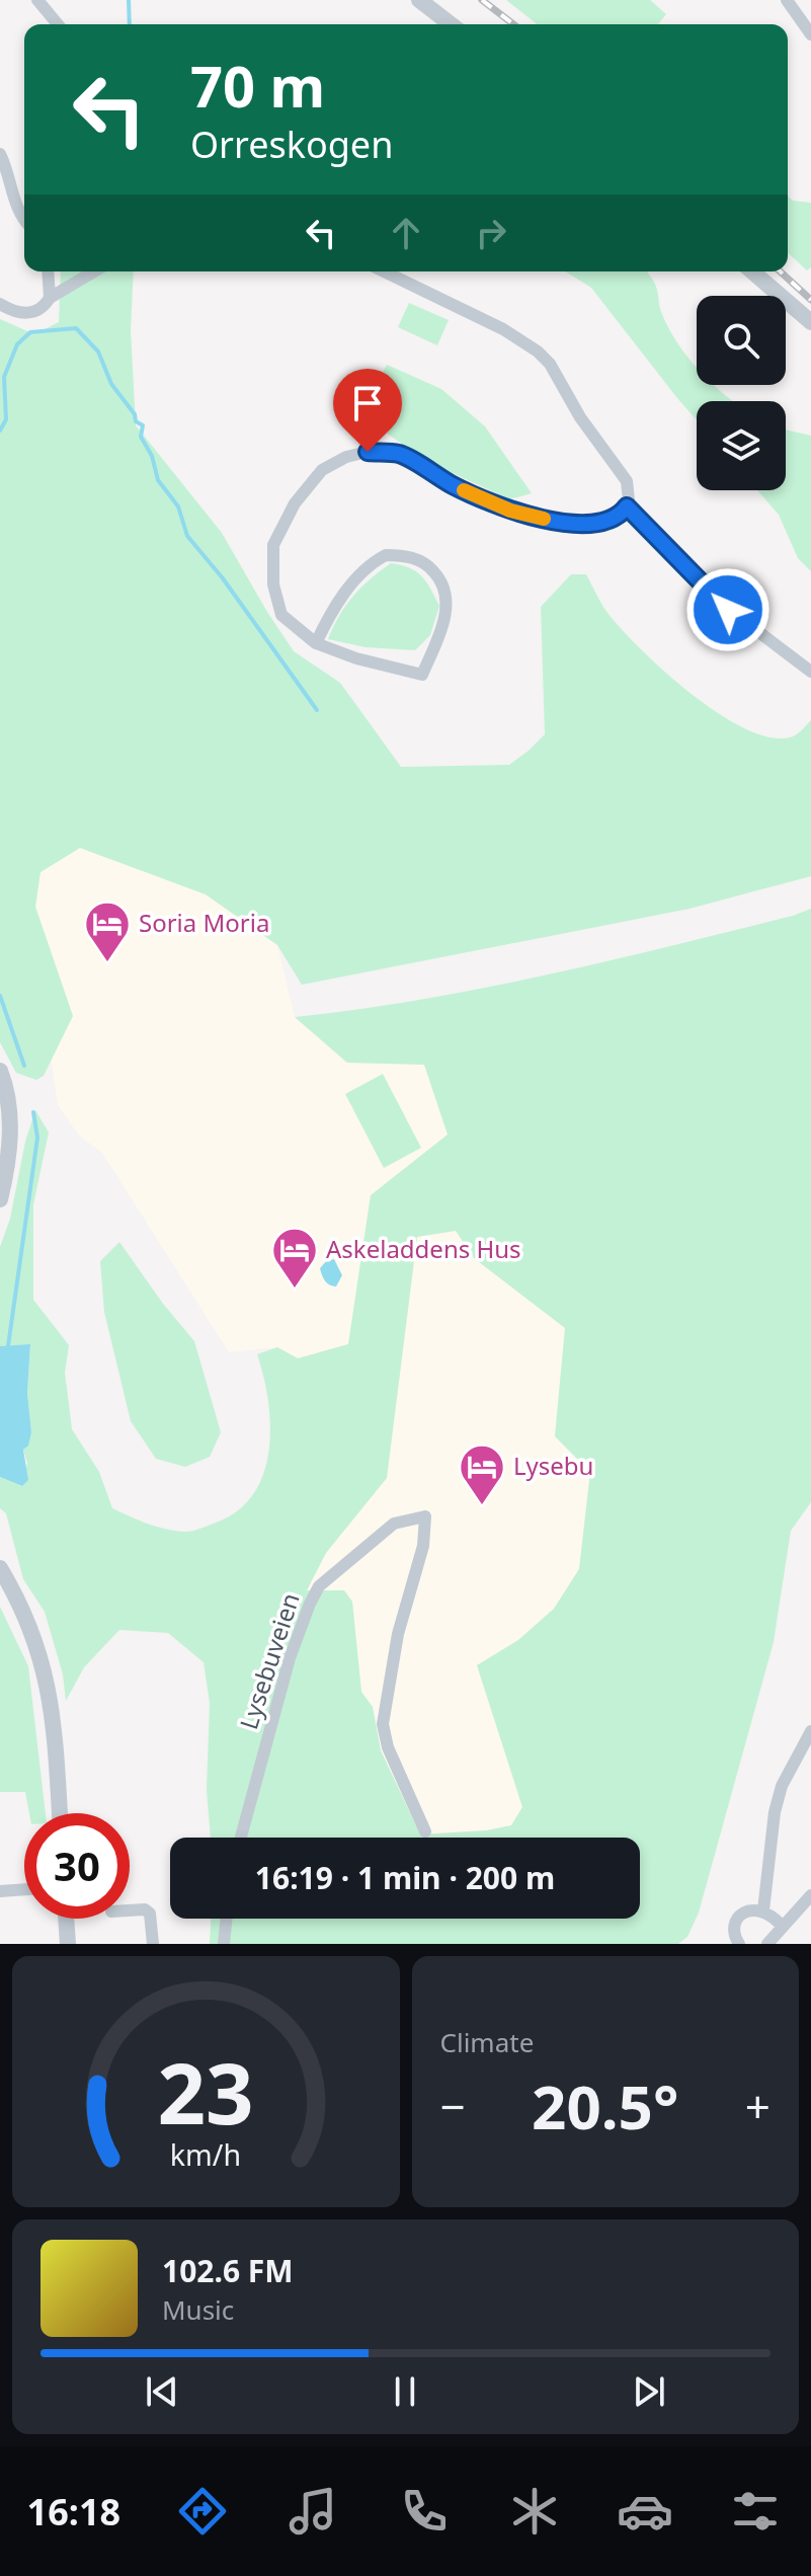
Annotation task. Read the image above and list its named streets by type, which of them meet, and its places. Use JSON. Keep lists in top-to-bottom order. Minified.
{"streets":{"street":["Lysebuveien"]},"places":{"hotel":["Soria Moria","Askeladdens Hus","Lysebu"]},"page":{"turn":["70 m","Orreskogen"],"limit":"30","trip":"16:19 · 1 min · 200 m","tile":"Climate","heat":["−","20.5°","+"],"song":["102.6 FM","Music"],"tabs":"16:18","gauge":["23","km/h"]}}
